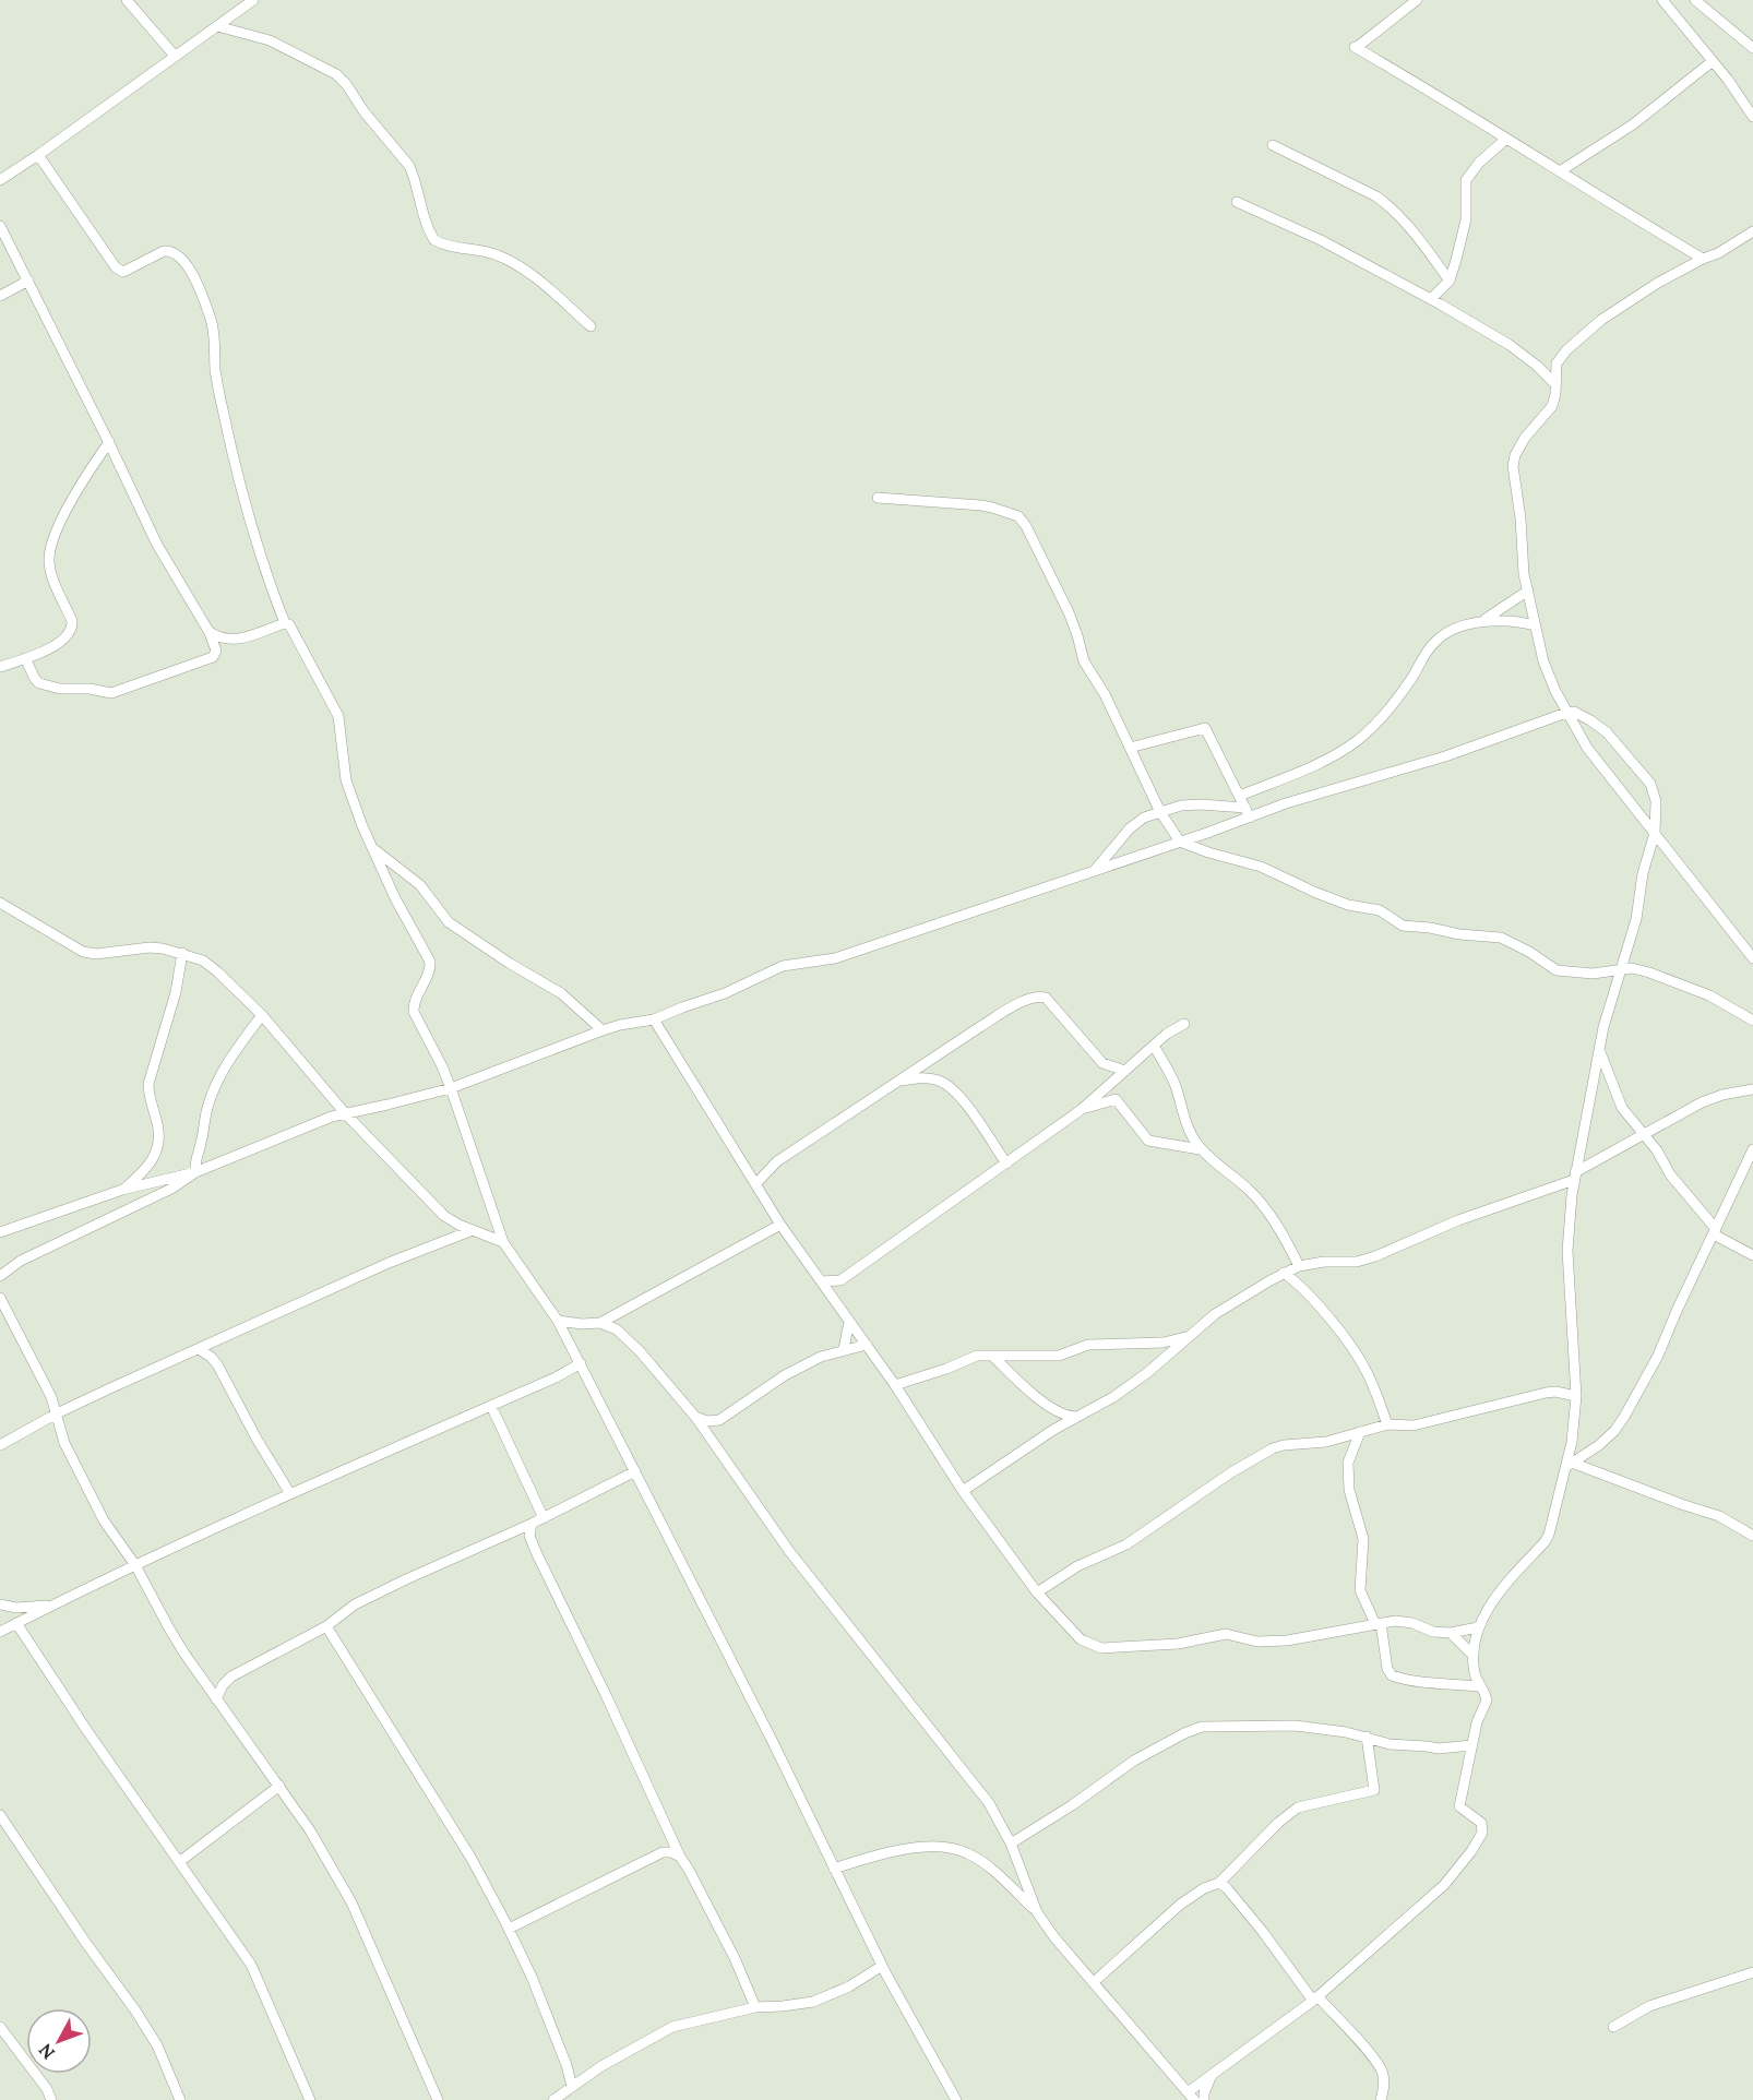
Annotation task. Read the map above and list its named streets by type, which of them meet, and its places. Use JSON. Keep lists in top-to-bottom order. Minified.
{"north":"bottom left"}
